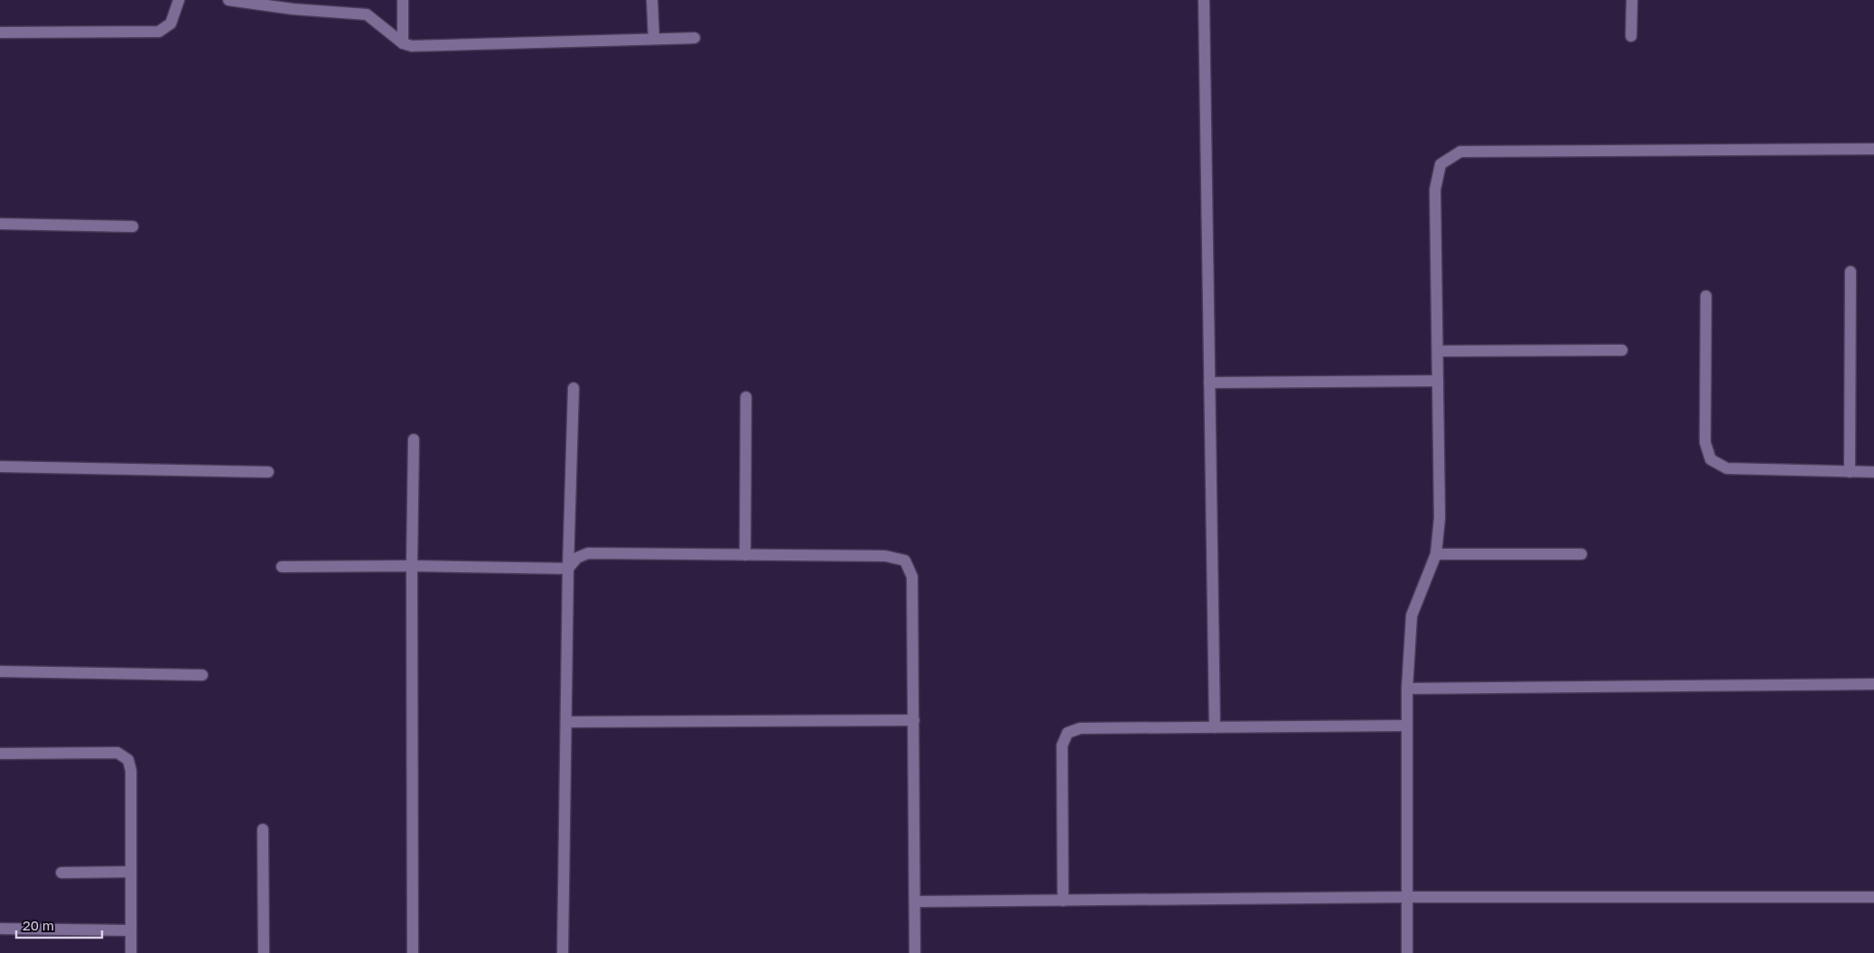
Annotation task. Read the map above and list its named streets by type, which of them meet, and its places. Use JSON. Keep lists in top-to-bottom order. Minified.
{"scale_bar":"20 m"}
